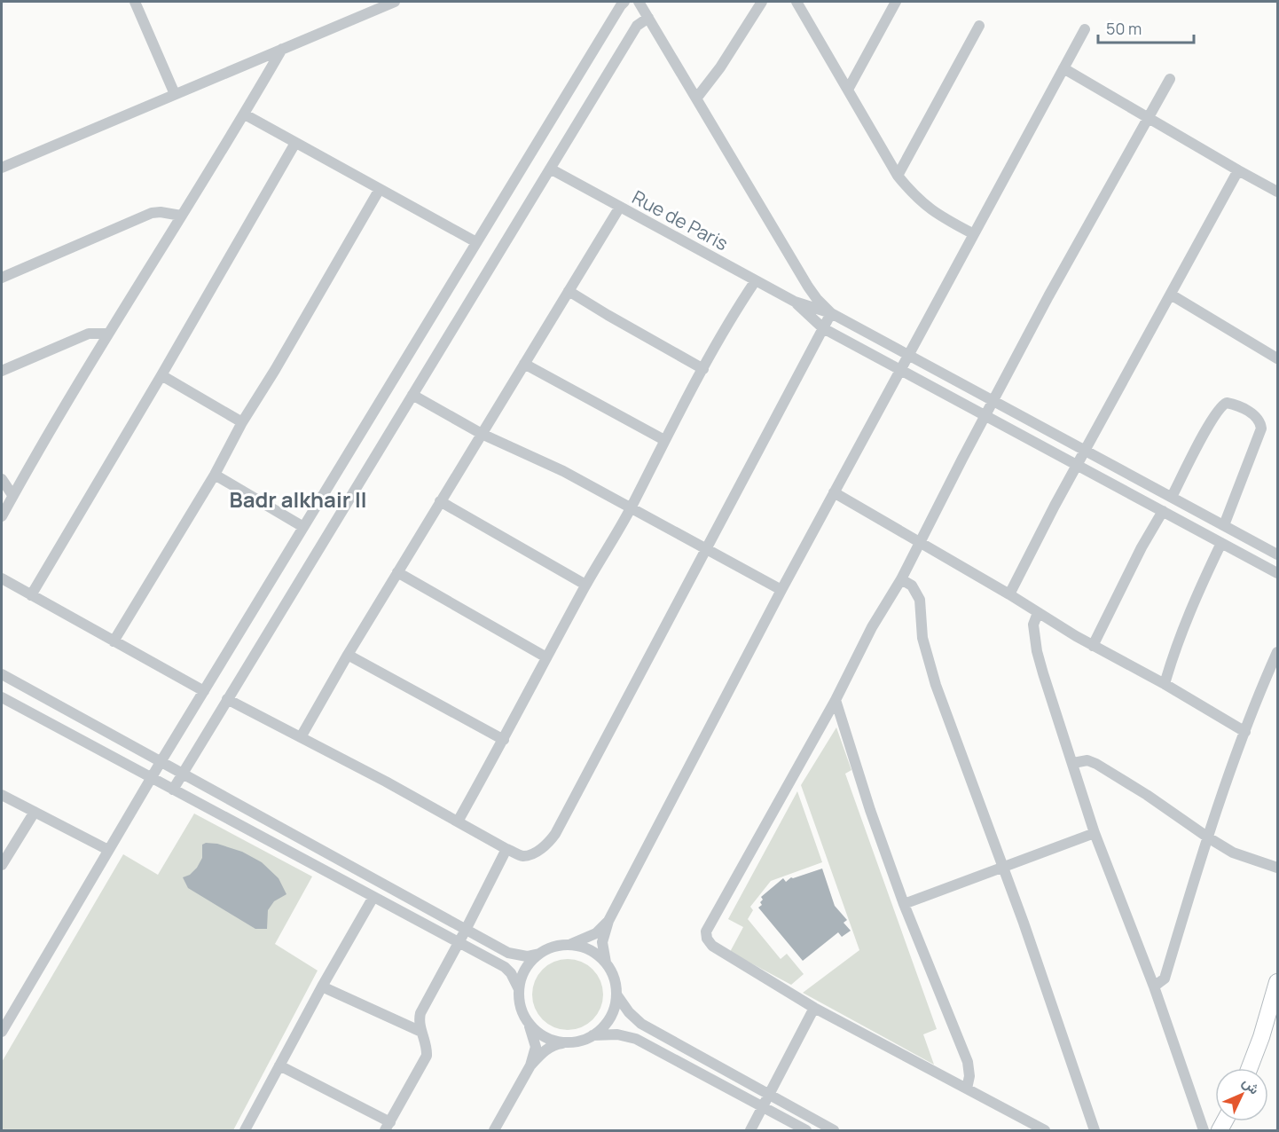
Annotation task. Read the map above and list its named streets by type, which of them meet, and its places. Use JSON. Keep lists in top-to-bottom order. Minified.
{"streets":{"street":["Rue de Paris"]},"districts":["Badr alkhair II"],"scale_bar":"50 m","north":"top right"}
